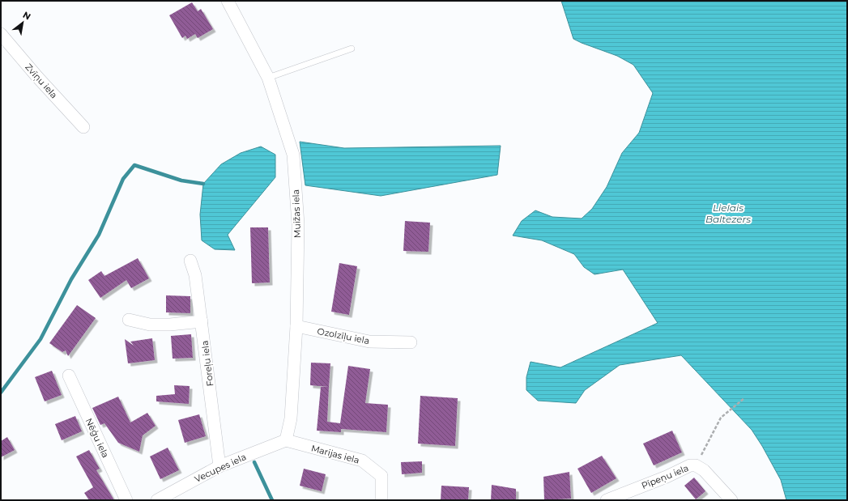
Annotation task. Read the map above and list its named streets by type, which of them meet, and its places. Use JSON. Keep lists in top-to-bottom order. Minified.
{"streets":{"street":["Zvīņu iela","Muižas iela","Ozolzīļu iela","Foreļu iela","Nēģu iela","Marijas iela","Vecupes iela","Pīpeņu iela"]},"crossings":[["Muižas iela","Ozolzīļu iela"],["Muižas iela","Marijas iela"],["Muižas iela","Vecupes iela"],["Foreļu iela","Vecupes iela"],["Marijas iela","Vecupes iela"]],"water":["Lielais Baltezers"],"north":"top right"}
